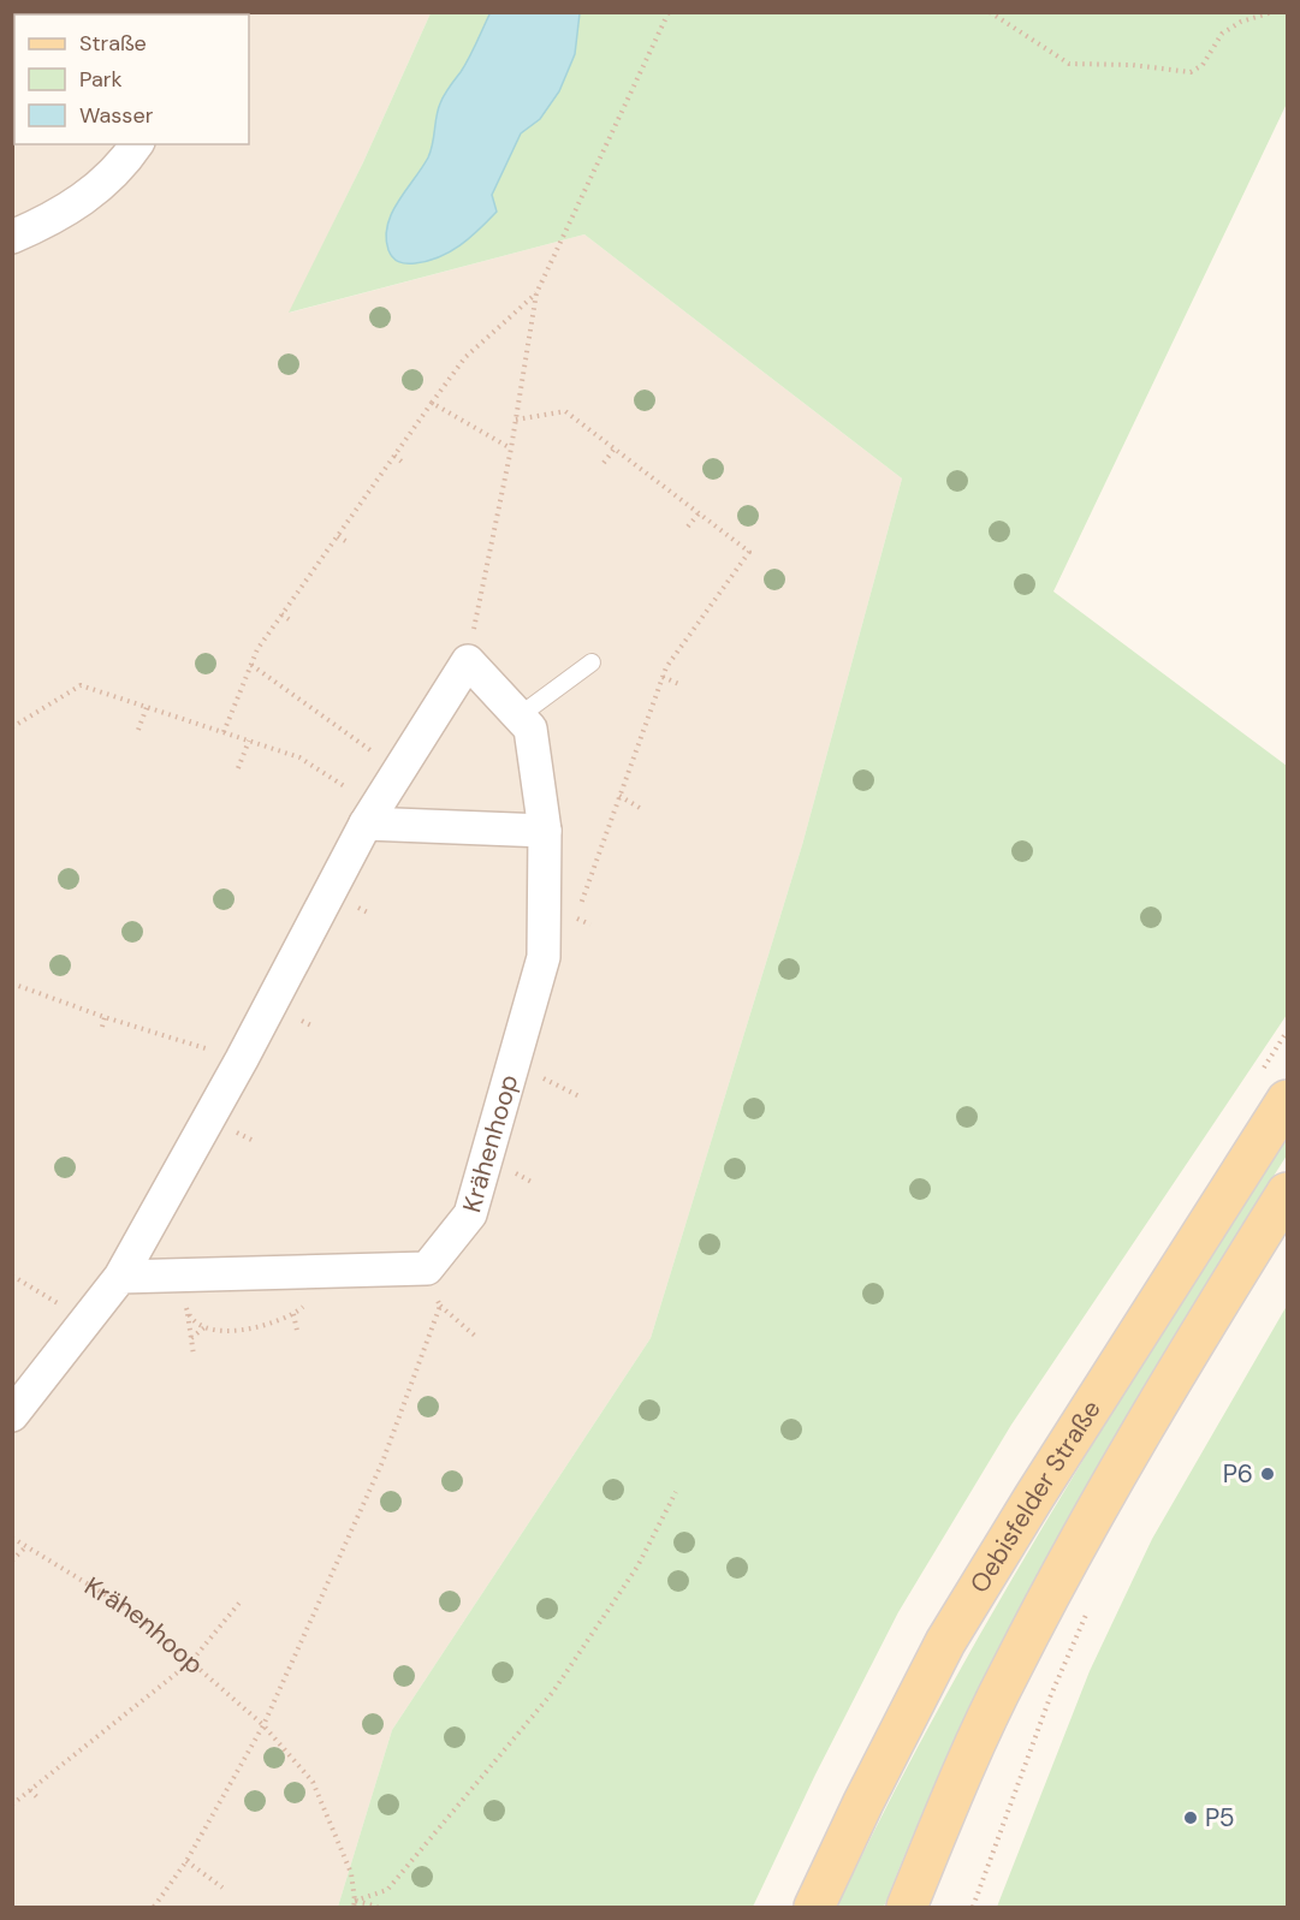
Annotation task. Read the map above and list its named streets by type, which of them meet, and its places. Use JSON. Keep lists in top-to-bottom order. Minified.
{"streets":{"main road":["Oebisfelder Straße"],"street":["Krähenhoop"]},"places":["P6","P5"],"legend":["Straße","Park","Wasser"]}
